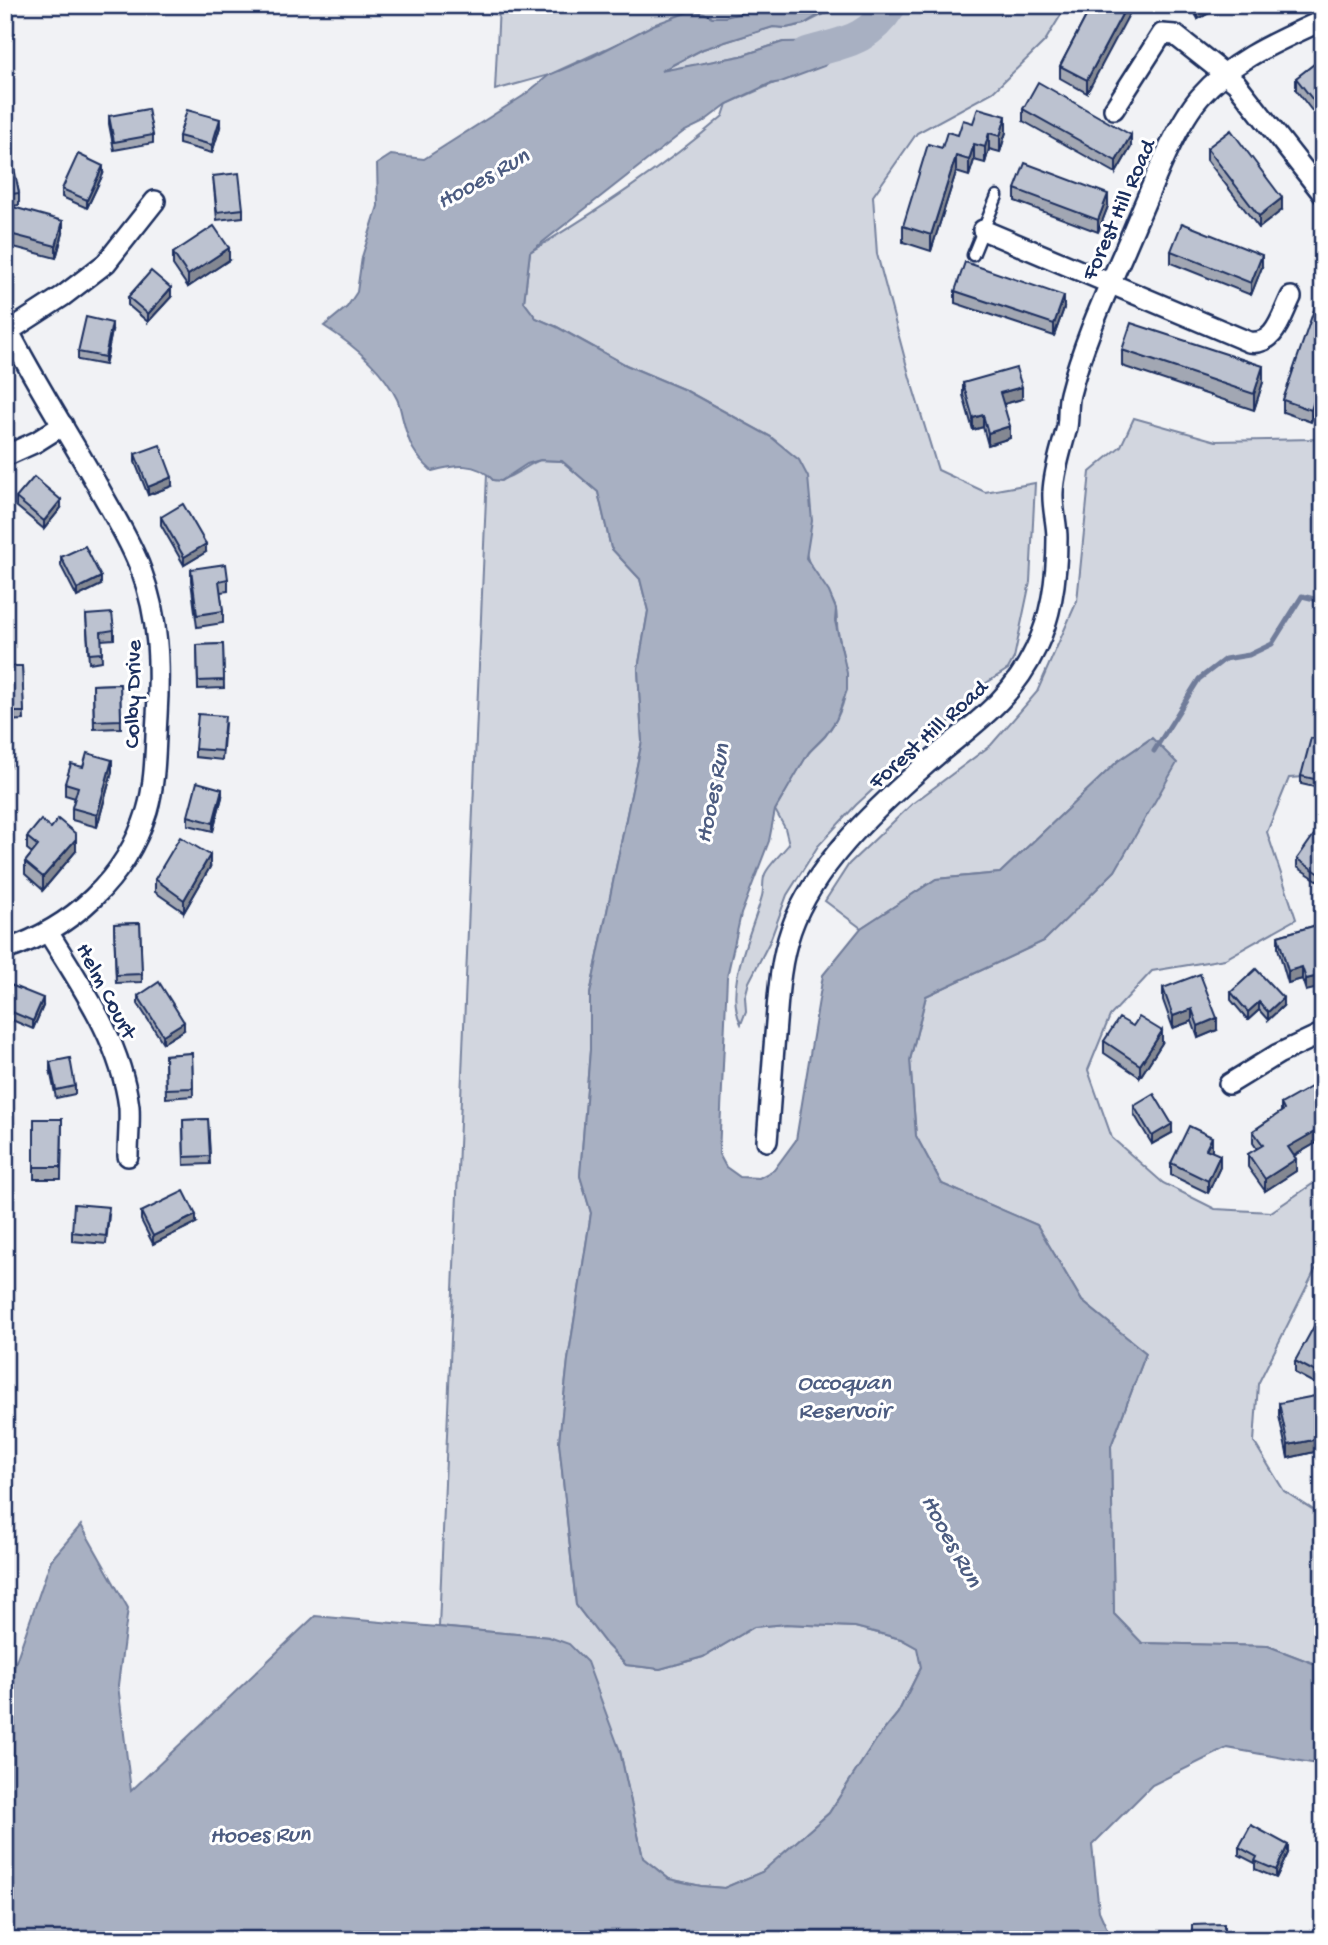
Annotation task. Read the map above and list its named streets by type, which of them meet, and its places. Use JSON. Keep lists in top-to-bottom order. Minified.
{"streets":{"street":["Forest Hill Road","Colby Drive","Helm Court"]},"crossings":[["Colby Drive","Helm Court"]],"water":["Hooes Run","Occoquan Reservoir"]}
